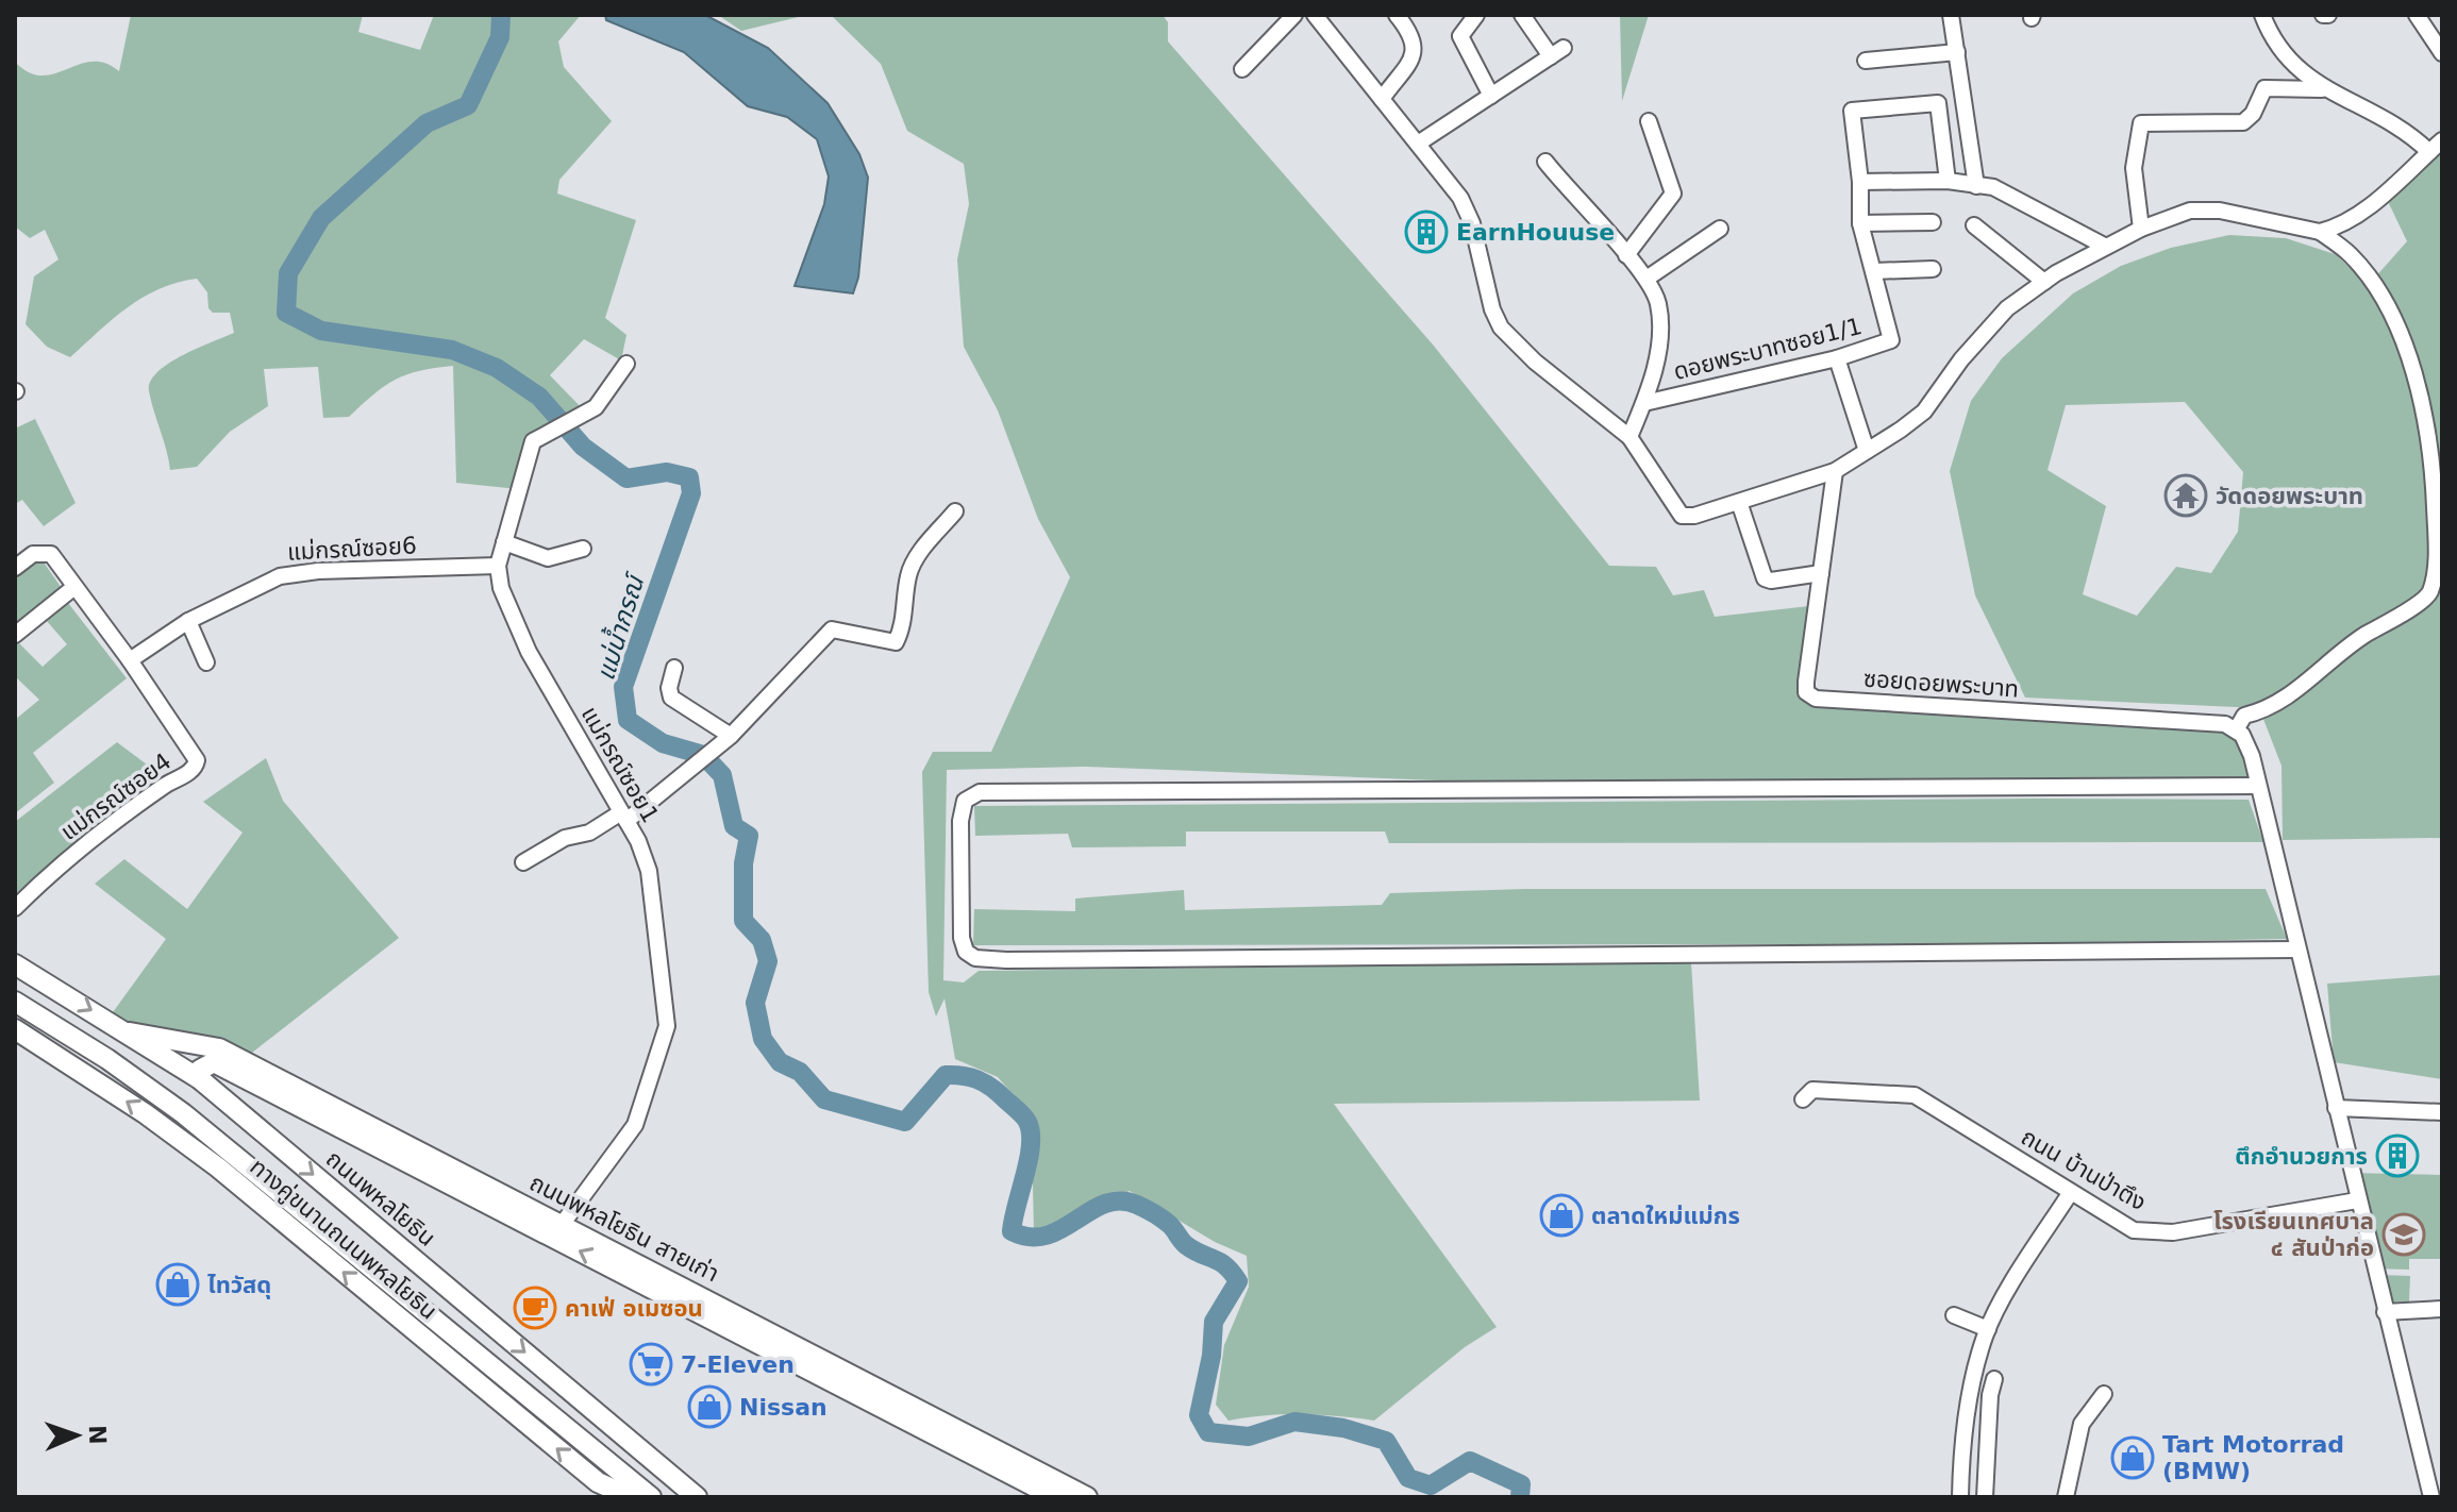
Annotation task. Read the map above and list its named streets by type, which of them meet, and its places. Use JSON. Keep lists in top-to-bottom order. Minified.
{"streets":{"main road":["ถนนพหลโยธิน","ถนนพหลโยธิน สายเก่า","ทางคู่ขนานถนนพหลโยธิน"],"street":["ดอยพระบาทซอย1/1","แม่กรณ์ซอย6","ซอยดอยพระบาท","แม่กรณ์ซอย1","แม่กรณ์ซอย4","ถนน บ้านป่าตึง"]},"crossings":[["แม่กรณ์ซอย6","แม่กรณ์ซอย1"],["แม่กรณ์ซอย6","แม่กรณ์ซอย4"],["แม่กรณ์ซอย1","ถนนพหลโยธิน สายเก่า"],["ถนนพหลโยธิน","ถนนพหลโยธิน สายเก่า"]],"water":["แม่น้ำกรณ์"],"places":{"building":["EarnHouuse","ตึกอำนวยการ"],"temple":["วัดดอยพระบาท"],"shop":["ตลาดใหม่แม่กร","ไทวัสดุ","Nissan","Tart Motorrad (BMW)"],"school or university":["โรงเรียนเทศบาล ๔ สันป่าก่อ"],"cafe":["คาเฟ่ อเมซอน"],"supermarket":["7-Eleven"]},"north":"right"}
